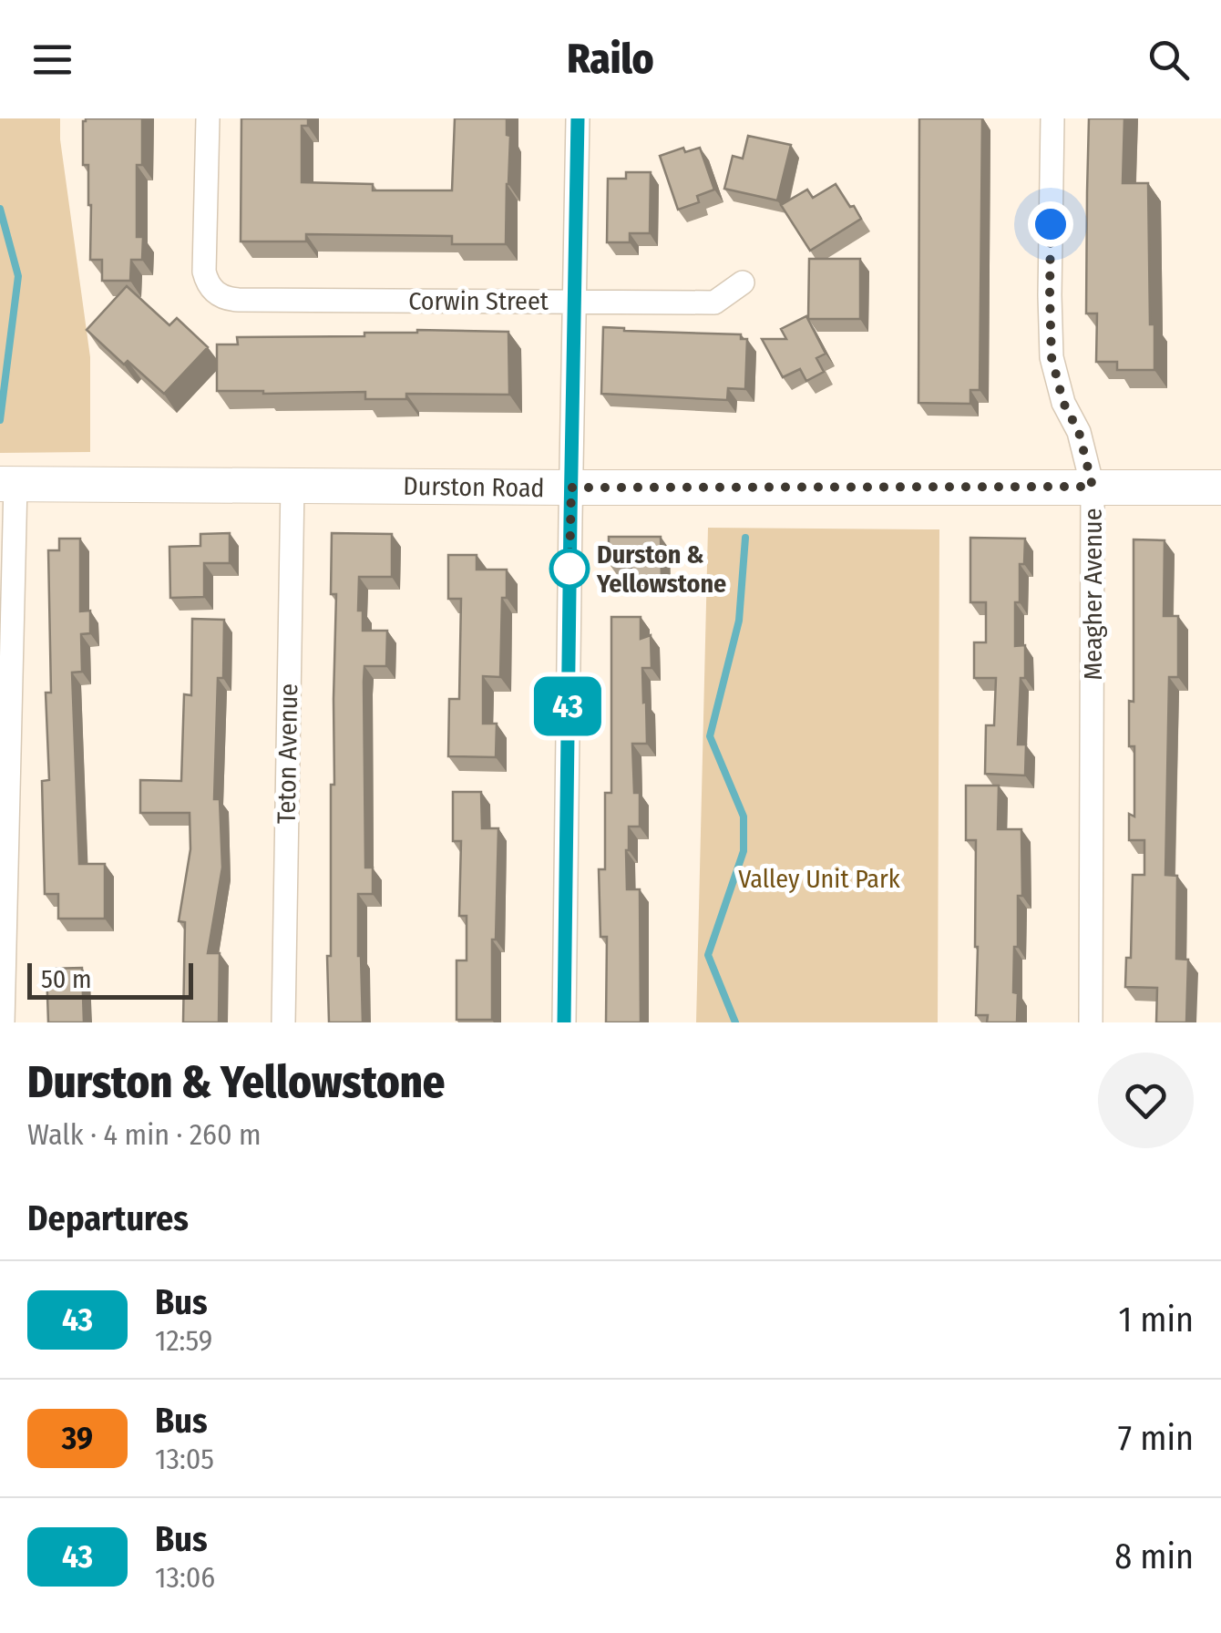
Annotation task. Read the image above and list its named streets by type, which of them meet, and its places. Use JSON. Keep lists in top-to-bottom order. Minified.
{"streets":{"main road":["Durston Road"],"street":["Corwin Street","Meagher Avenue","Teton Avenue"]},"crossings":[["Durston Road","Meagher Avenue"],["Durston Road","Teton Avenue"]],"parks":["Valley Unit Park"],"places":["Durston & Yellowstone"],"lines":["bus line 43"],"scale_bar":"50 m","page":{"header":"Railo","on_map":"43","scale":"50 m","heading":[["Durston & Yellowstone","Walk · 4 min · 260 m"],"Departures"],"list":[{"mark":"43","name":"Bus","note":"12:59","value":"1 min"},{"mark":"39","name":"Bus","note":"13:05","value":"7 min"},{"mark":"43","name":"Bus","note":"13:06","value":"8 min"}]}}
